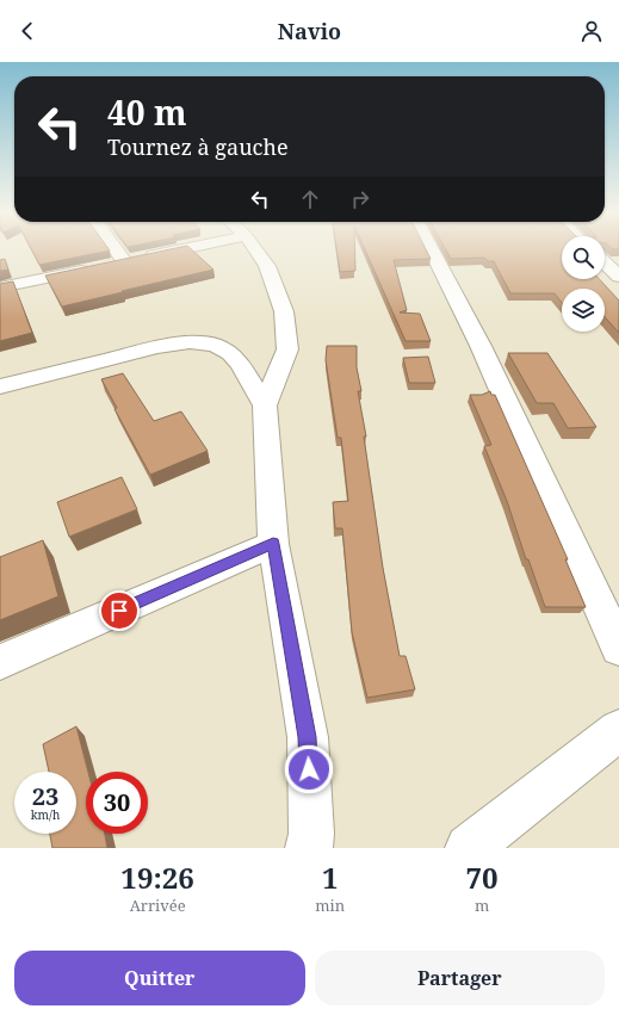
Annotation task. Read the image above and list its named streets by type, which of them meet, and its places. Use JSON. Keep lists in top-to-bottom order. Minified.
{"page":{"header":"Navio","turn":["40 m","Tournez à gauche"],"speed":"23 km/h","limit":"30","eta":["19:26","Arrivée","1","min","70","m"],"buttons":["Quitter","Partager"]}}
